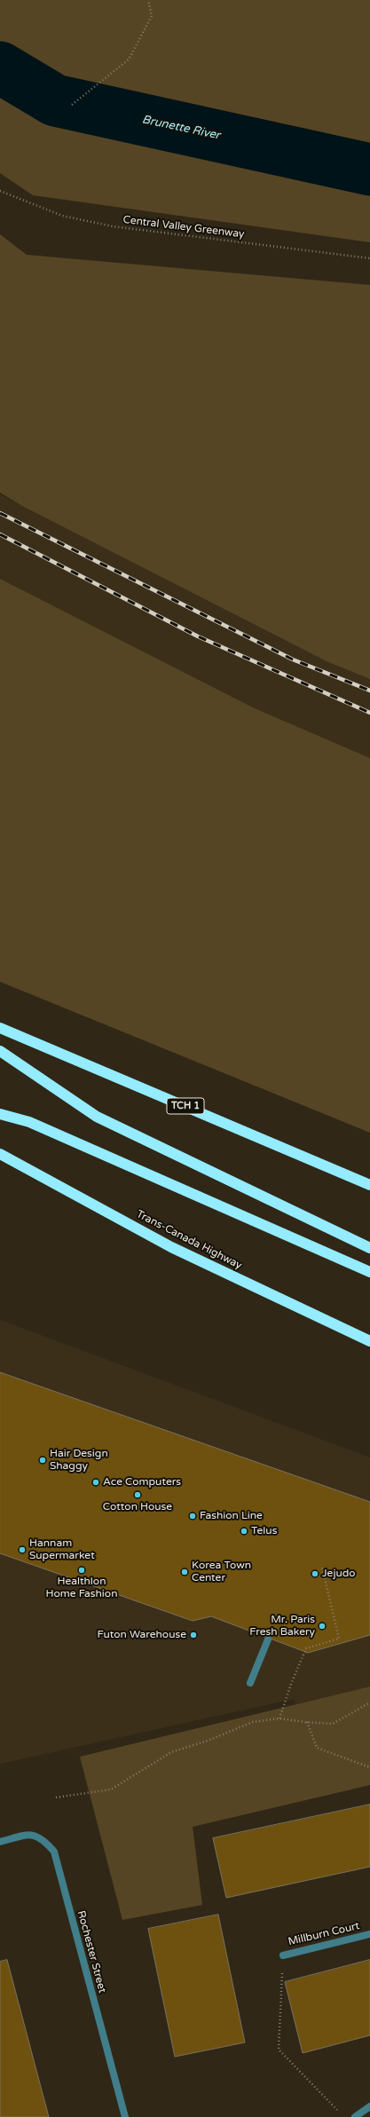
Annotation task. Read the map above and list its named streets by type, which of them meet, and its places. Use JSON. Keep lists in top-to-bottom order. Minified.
{"streets":{"highway":["TCH 1","Trans-Canada Highway"],"street":["Millburn Court","Rochester Street"],"path":["Central Valley Greenway"]},"water":["Brunette River"],"places":["Hair Design Shaggy","Ace Computers","Cotton House","Fashion Line","Telus","Hannam Supermarket","Healthlon Home Fashion","Korea Town Center","Jejudo","Mr. Paris Fresh Bakery","Futon Warehouse"]}
